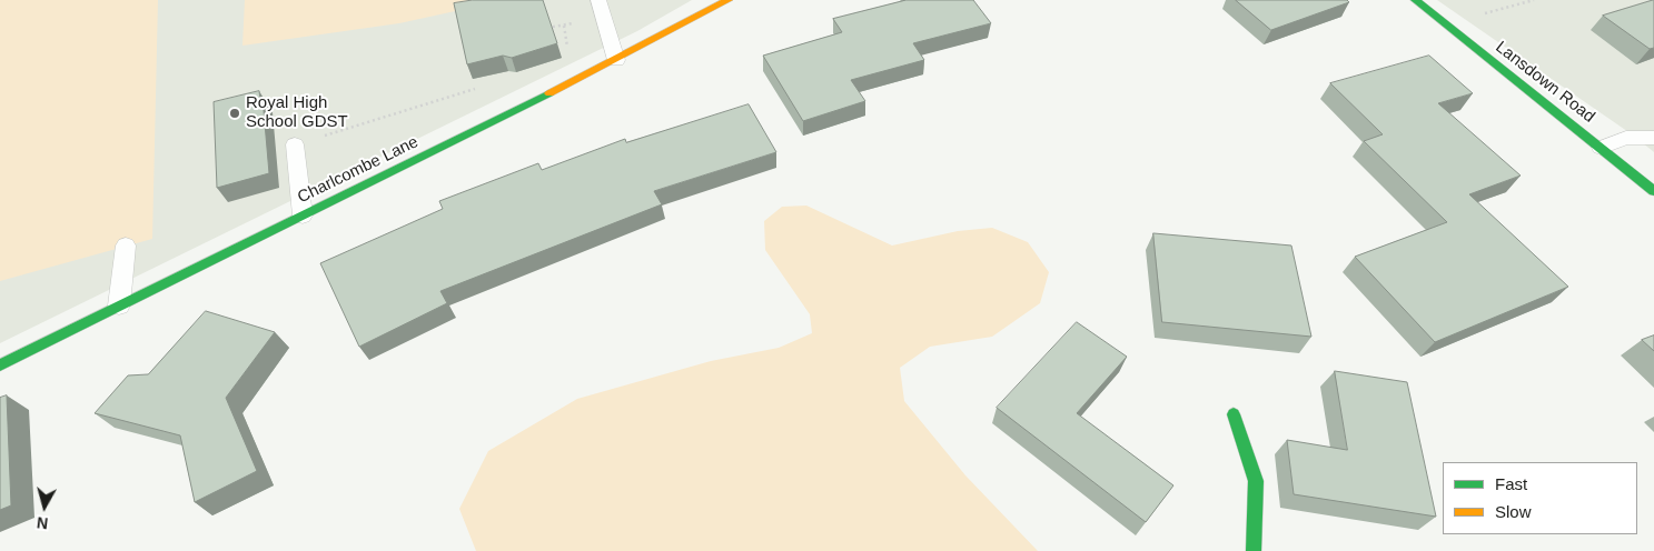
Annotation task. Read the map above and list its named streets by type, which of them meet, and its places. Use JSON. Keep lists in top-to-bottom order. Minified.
{"streets":{"street":["Lansdown Road","Charlcombe Lane"]},"places":["Royal High School GDST"],"legend":["Fast","Slow"],"north":"bottom"}
